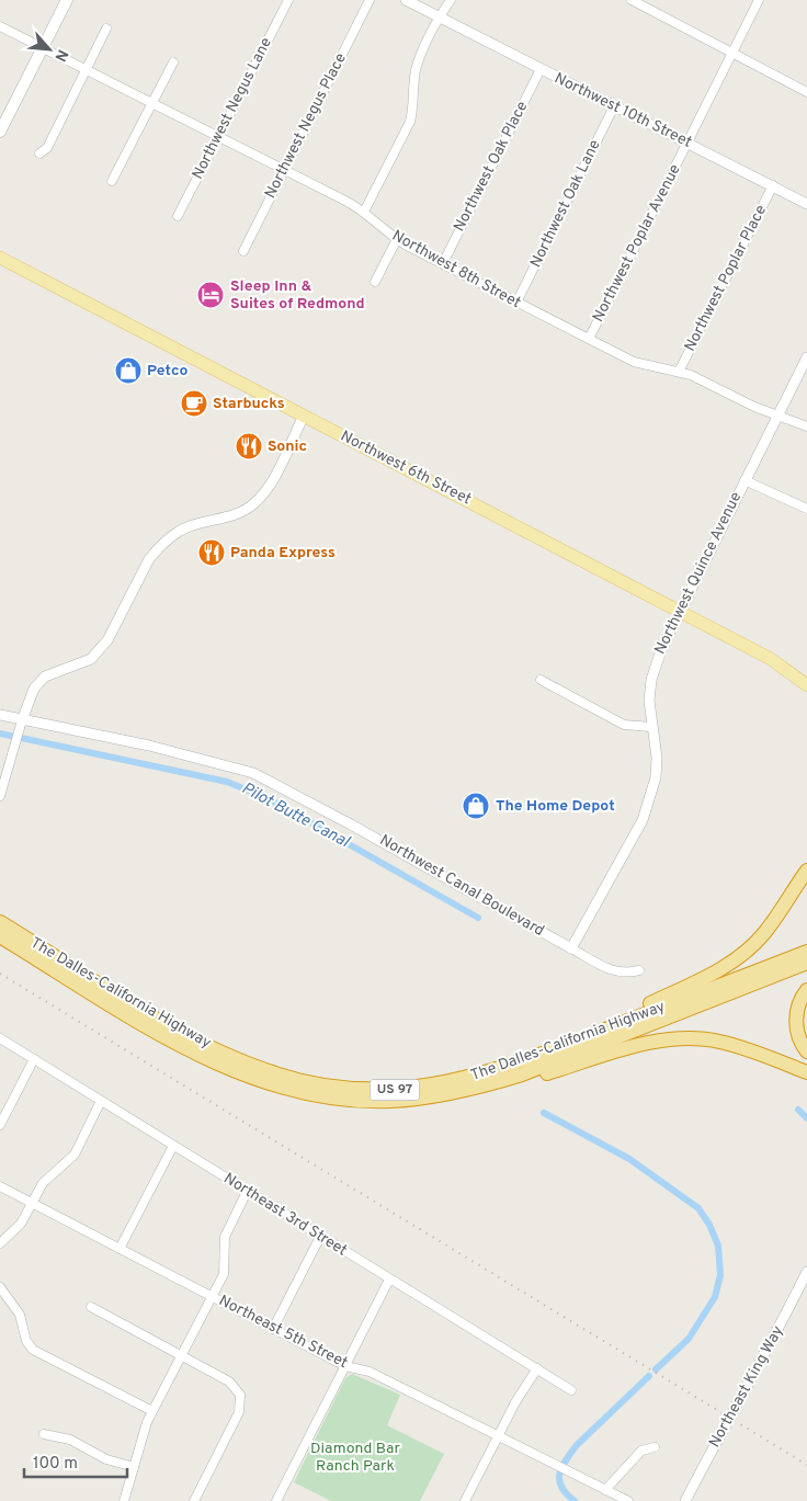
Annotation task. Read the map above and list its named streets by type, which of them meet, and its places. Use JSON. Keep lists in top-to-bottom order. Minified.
{"streets":{"highway":["The Dalles-California Highway","US 97"],"main road":["Northwest 6th Street"],"street":["Northwest Negus Lane","Northwest 10th Street","Northwest Negus Place","Northwest Oak Place","Northwest Oak Lane","Northwest Poplar Avenue","Northwest 8th Street","Northwest Poplar Place","Northwest Quince Avenue","Northwest Canal Boulevard","Northeast 3rd Street","Northeast 5th Street","Northeast King Way"]},"crossings":[["Northwest Negus Lane","Northwest 8th Street"],["Northwest 10th Street","Northwest Oak Place"],["Northwest 10th Street","Northwest Oak Lane"],["Northwest 10th Street","Northwest Poplar Avenue"],["Northwest 10th Street","Northwest Poplar Place"],["Northwest Negus Place","Northwest 8th Street"],["Northwest Oak Place","Northwest 8th Street"],["Northwest Oak Lane","Northwest 8th Street"],["Northwest Poplar Avenue","Northwest 8th Street"],["Northwest 8th Street","Northwest Poplar Place"],["Northwest 8th Street","Northwest Quince Avenue"],["Northwest 6th Street","Northwest Quince Avenue"],["Northwest Quince Avenue","Northwest Canal Boulevard"]],"water":["Pilot Butte Canal"],"parks":["Diamond Bar Ranch Park"],"places":{"hotel":["Sleep Inn & Suites of Redmond"],"shop":["Petco","The Home Depot"],"cafe":["Starbucks"],"restaurant":["Sonic","Panda Express"]},"scale_bar":"100 m","north":"bottom right"}
